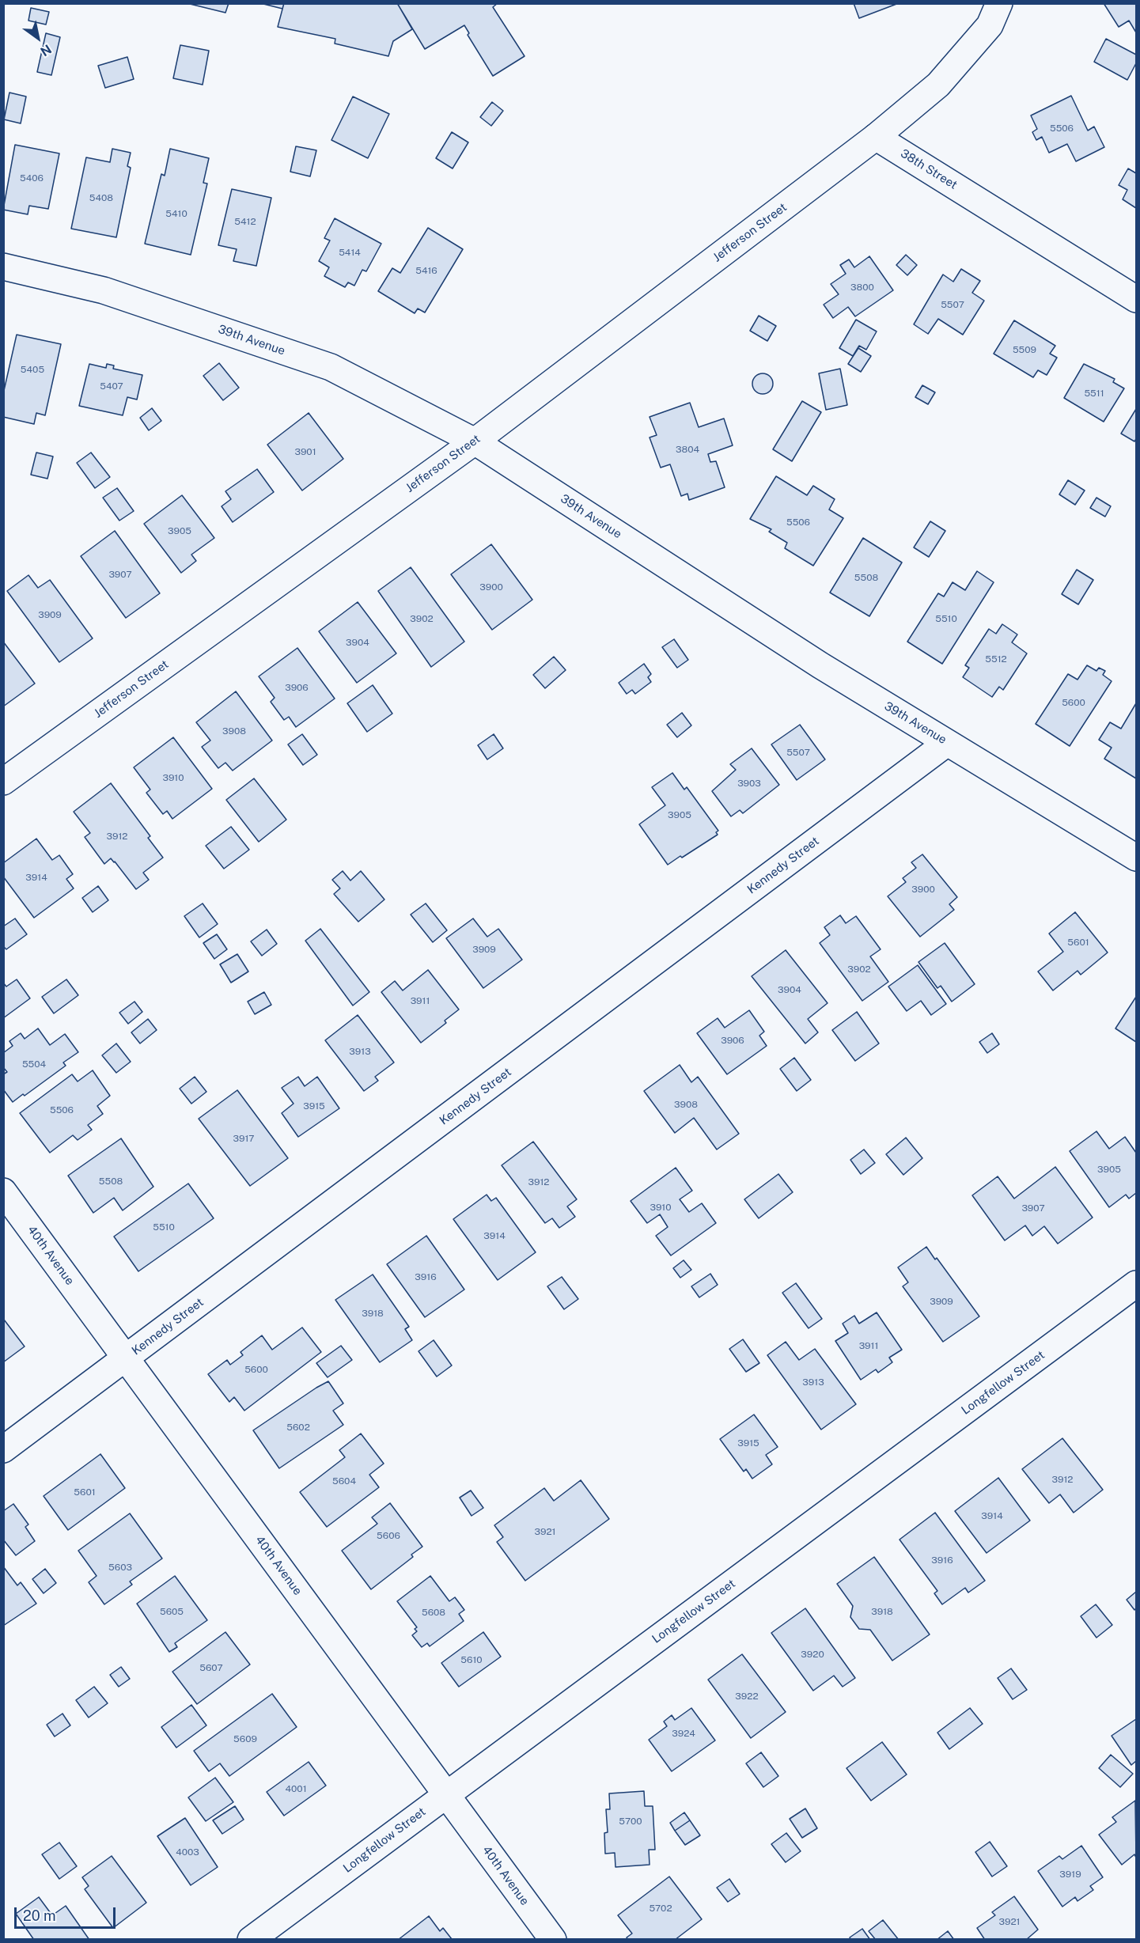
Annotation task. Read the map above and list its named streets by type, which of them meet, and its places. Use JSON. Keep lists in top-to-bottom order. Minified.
{"streets":{"street":["38th Street","Jefferson Street","39th Avenue","Kennedy Street","40th Avenue","Longfellow Street"]},"crossings":[["38th Street","Jefferson Street"],["Jefferson Street","39th Avenue"],["39th Avenue","Kennedy Street"],["Kennedy Street","40th Avenue"],["40th Avenue","Longfellow Street"]],"house_numbers":["5506","5406","5408","5410","5412","5414","5416","3800","5507","5509","5405","5407","5511","3804","3901","5506","3905","3907","5508","3900","3909","3902","5510","3904","5512","3906","5600","3908","5507","3910","3903","3905","3912","3914","3900","5601","3909","3902","3904","3911","3906","3913","5504","3908","3915","5506","3917","3905","5508","3912","3910","3907","5510","3914","3916","3909","3918","3911","5600","3913","5602","3915","3912","5604","5601","3914","3921","5606","3916","5603","5605","3918","5608","3920","5610","5607","3922","3924","5609","4001","5700","4003","3919","5702","3921"],"scale_bar":"20 m","north":"bottom right"}
